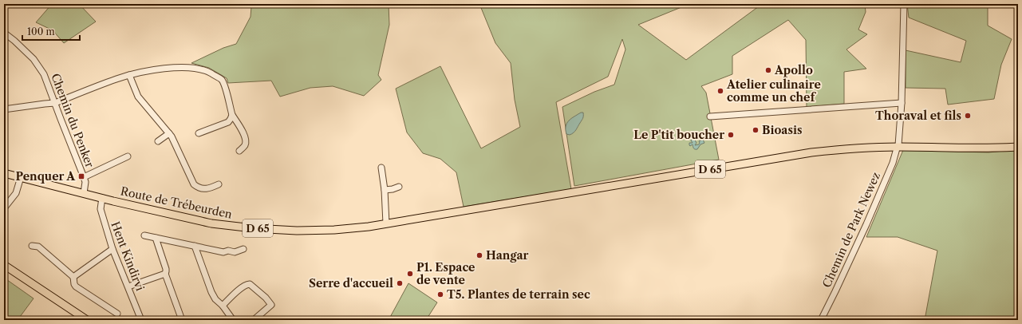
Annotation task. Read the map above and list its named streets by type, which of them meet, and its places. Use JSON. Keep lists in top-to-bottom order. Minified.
{"streets":{"main road":["D 65","Route de Trébeurden"],"street":["Chemin du Penker","Chemin de Park Newez","Hent Kindirvi"]},"crossings":[["Chemin du Penker","Route de Trébeurden"],["D 65","Route de Trébeurden"],["D 65","Chemin de Park Newez"],["Route de Trébeurden","Chemin de Park Newez"],["Route de Trébeurden","Hent Kindirvi"]],"places":{"other":["Apollo","Atelier culinaire comme un chef","Thoraval et fils","Bioasis","Le P'tit boucher","Hangar","P1. Espace de vente","Serre d'accueil","T5. Plantes de terrain sec"],"transit":["Penquer A"]},"scale_bar":"100 m"}
